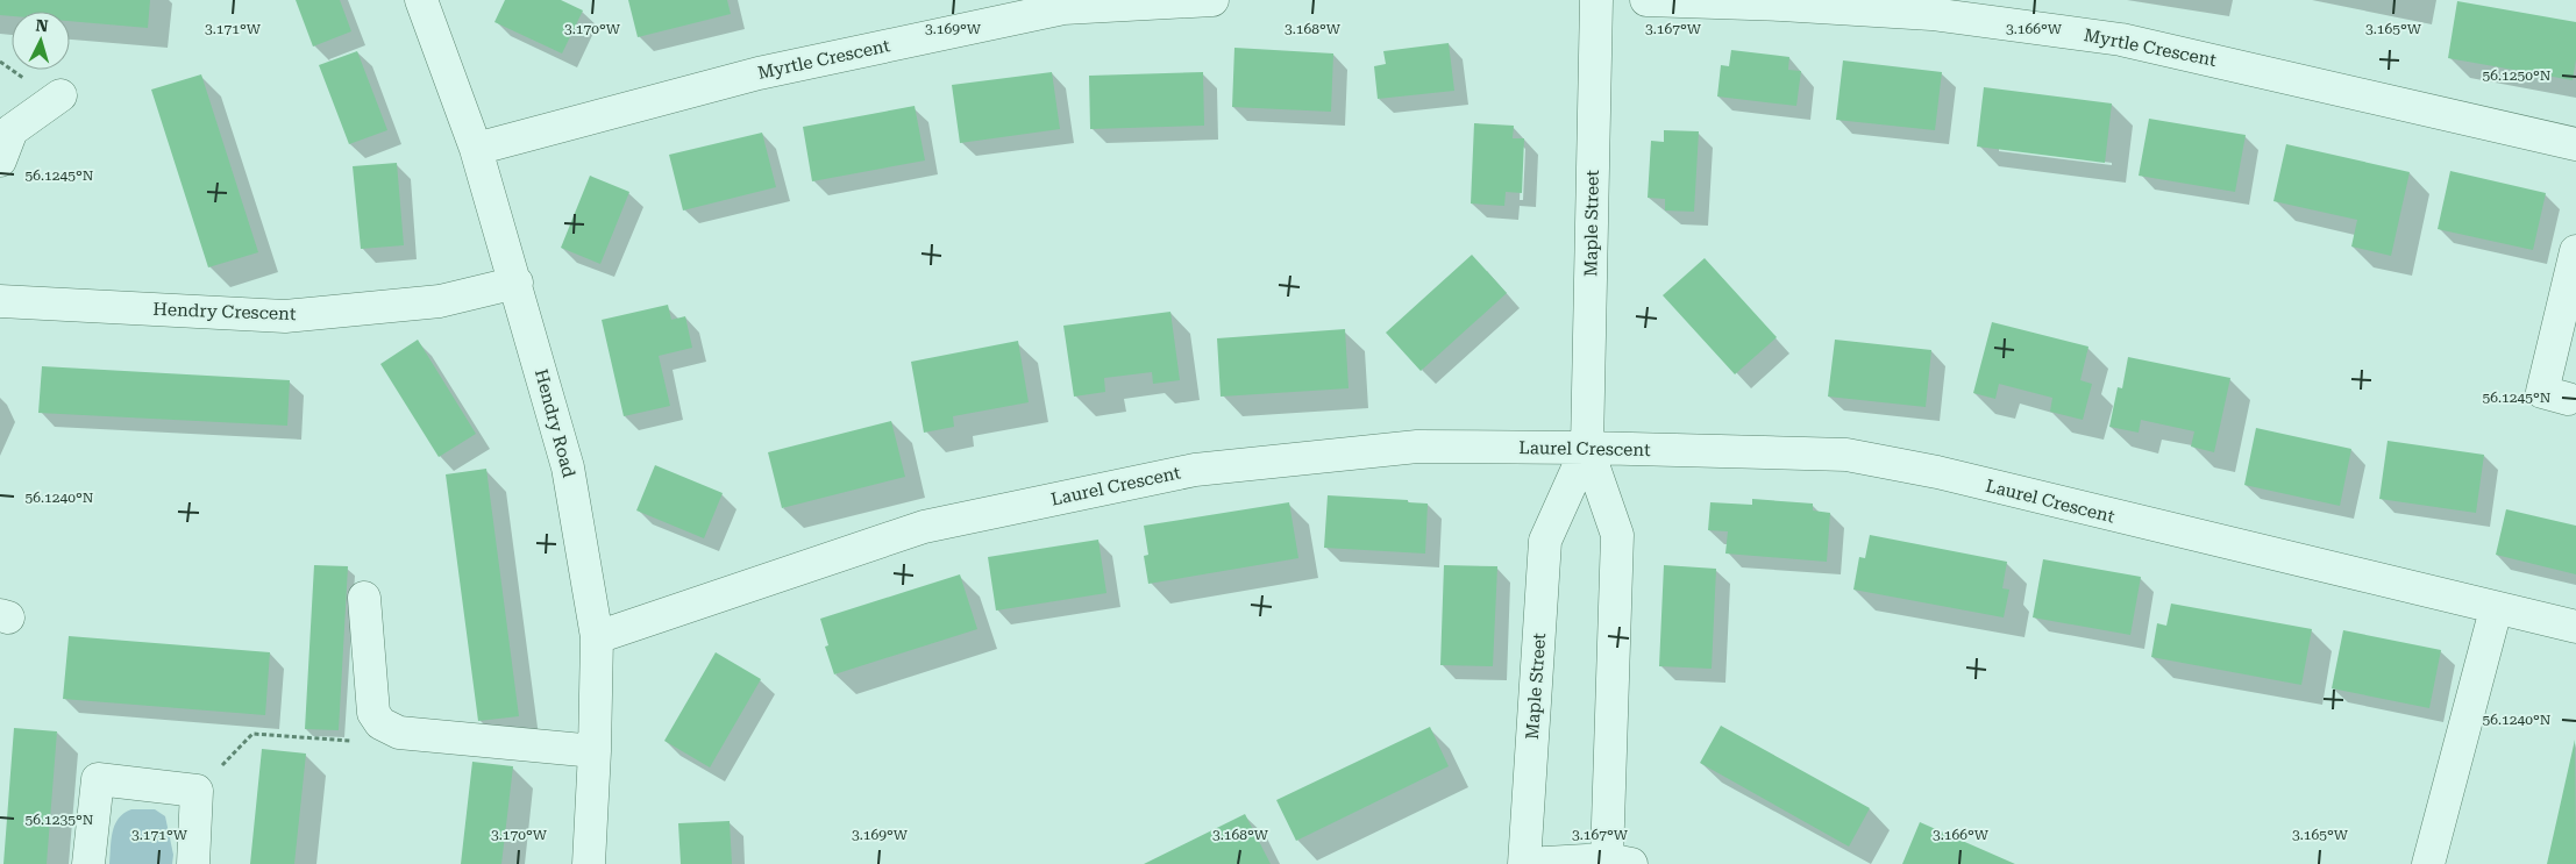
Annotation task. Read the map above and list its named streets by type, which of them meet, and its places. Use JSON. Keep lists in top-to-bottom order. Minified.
{"streets":{"street":["Myrtle Crescent","Maple Street","Hendry Crescent","Hendry Road","Laurel Crescent"]},"crossings":[["Myrtle Crescent","Hendry Road"],["Maple Street","Laurel Crescent"],["Hendry Crescent","Hendry Road"],["Hendry Road","Laurel Crescent"]],"north":"top","coordinates":["3.171°W","3.170°W","3.169°W","3.168°W","3.167°W","3.166°W","3.165°W","56.1250°N","56.1245°N","56.1240°N","56.1235°N"]}
